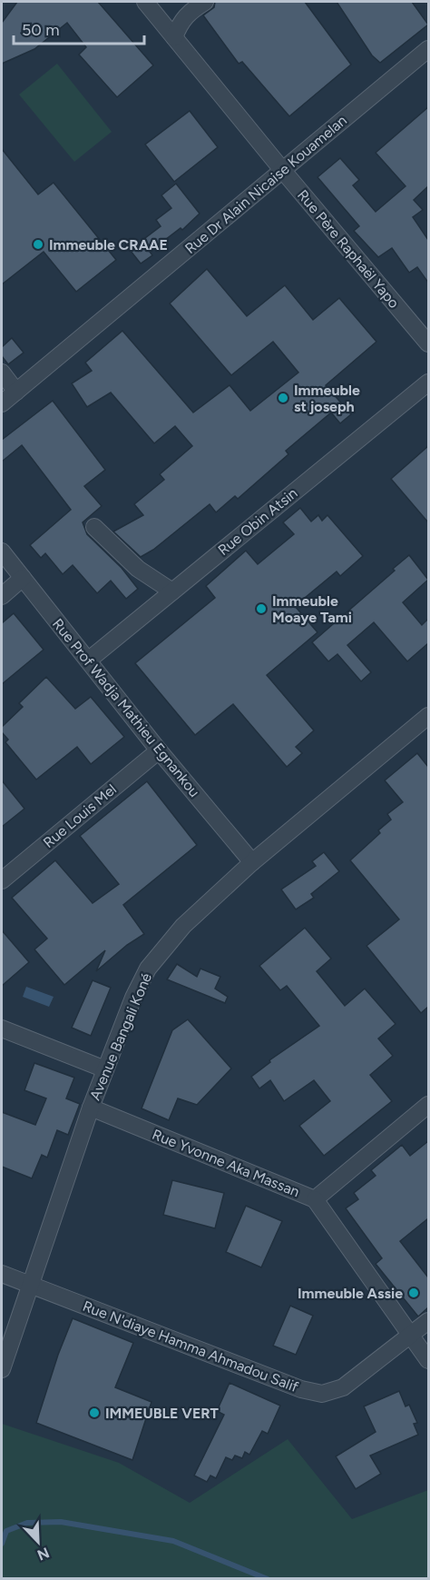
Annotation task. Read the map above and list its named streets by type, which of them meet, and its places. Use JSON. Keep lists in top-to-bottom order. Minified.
{"streets":{"street":["Rue Dr Alain Nicaise Kouamelan","Rue Père Raphaël Yapo","Rue Obin Atsin","Rue Prof Wadja Mathieu Egnankou","Rue Louis Mel","Avenue Bangali Koné","Rue Yvonne Aka Massan","Rue N'diaye Hamma Ahmadou Salif"]},"crossings":[["Rue Dr Alain Nicaise Kouamelan","Rue Père Raphaël Yapo"],["Rue Obin Atsin","Rue Prof Wadja Mathieu Egnankou"],["Rue Prof Wadja Mathieu Egnankou","Rue Louis Mel"],["Rue Prof Wadja Mathieu Egnankou","Avenue Bangali Koné"],["Avenue Bangali Koné","Rue Yvonne Aka Massan"],["Avenue Bangali Koné","Rue N'diaye Hamma Ahmadou Salif"]],"places":["Immeuble CRAAE","Immeuble st joseph","Immeuble Moaye Tami","Immeuble Assie","IMMEUBLE VERT"],"scale_bar":"50 m","north":"bottom right"}
